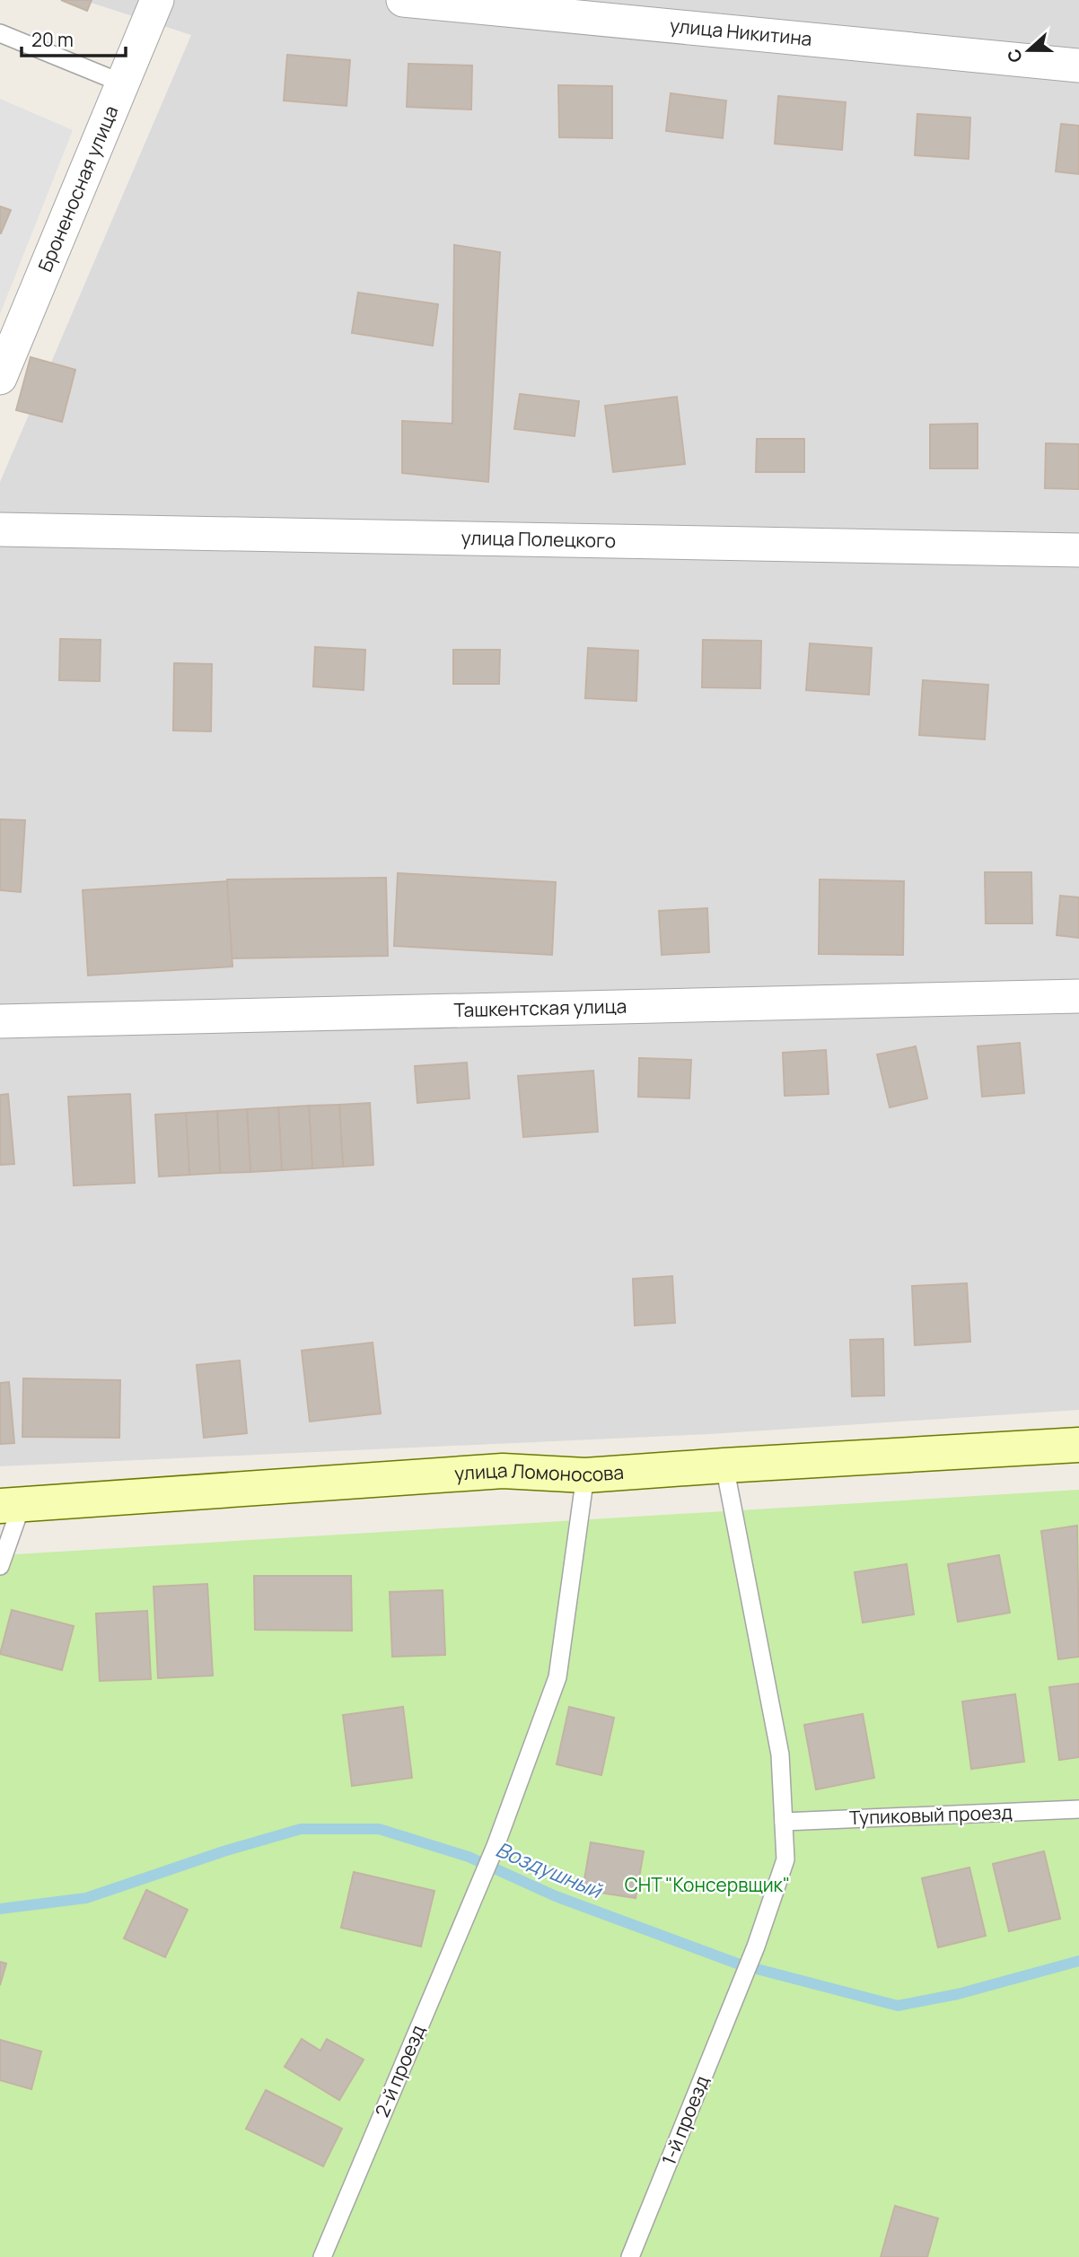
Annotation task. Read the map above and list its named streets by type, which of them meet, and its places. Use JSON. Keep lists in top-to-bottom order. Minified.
{"streets":{"main road":["улица Ломоносова"],"street":["улица Никитина","Броненосная улица","улица Полецкого","Ташкентская улица"],"lane":["Тупиковый проезд","2-й проезд","1-й проезд"]},"crossings":[["улица Ломоносова","2-й проезд"],["улица Ломоносова","1-й проезд"],["Тупиковый проезд","1-й проезд"]],"water":["Воздушный"],"parks":["СНТ \"Консервщик\""],"scale_bar":"20 m","north":"left"}
